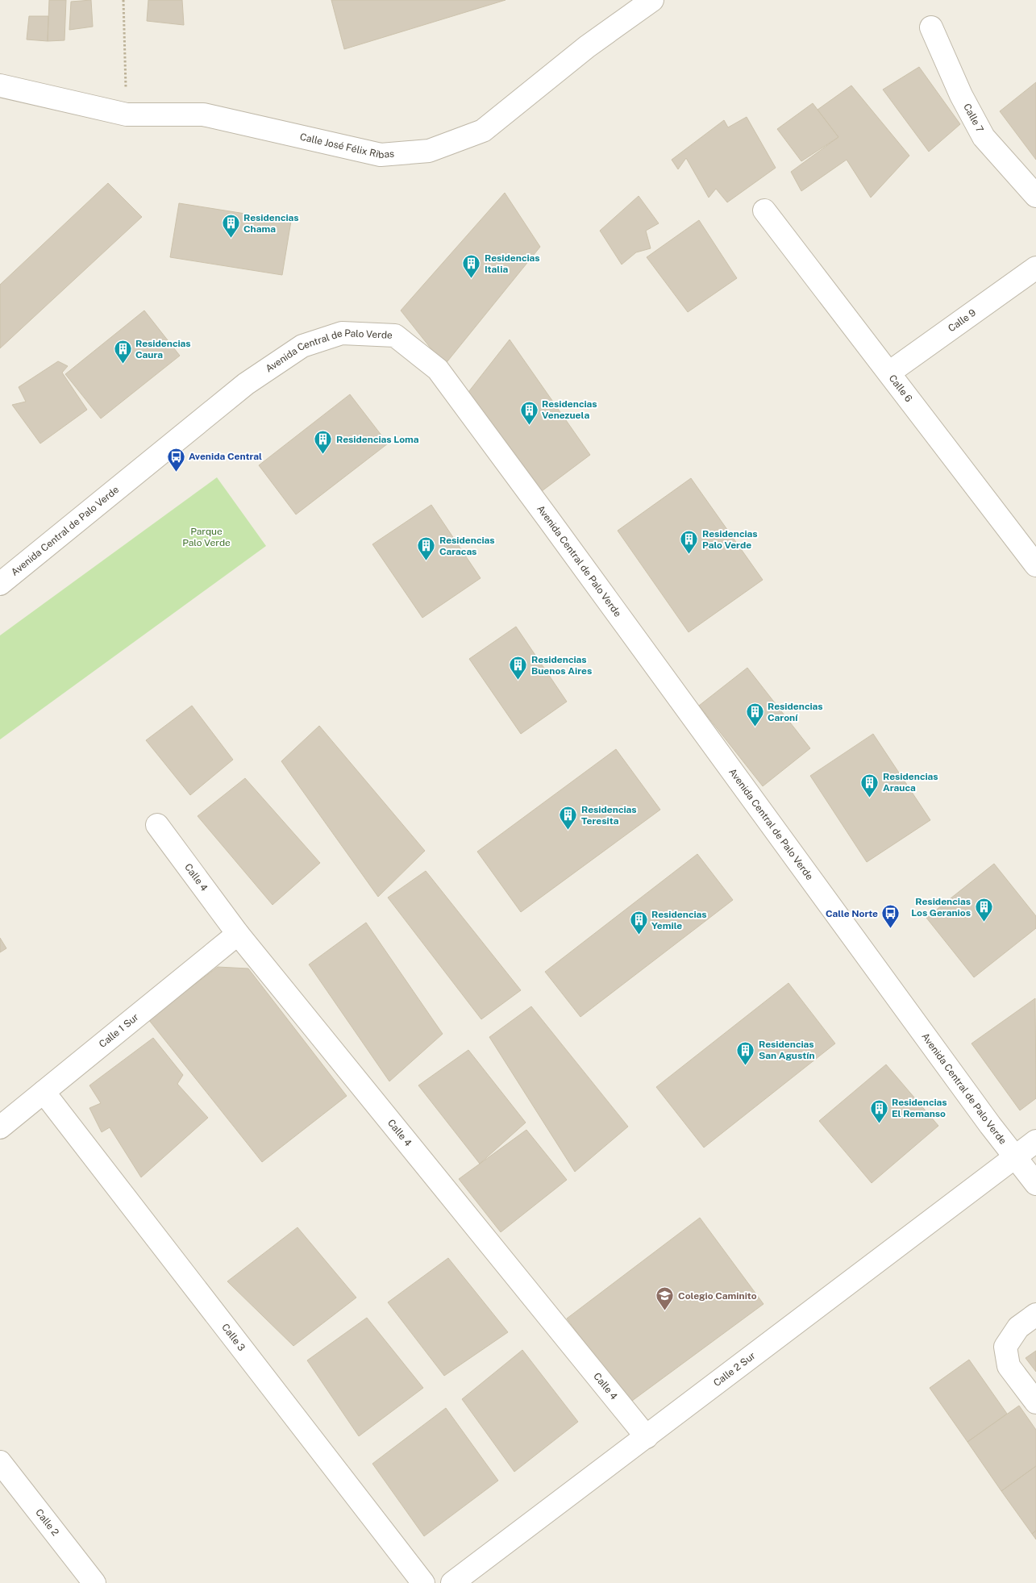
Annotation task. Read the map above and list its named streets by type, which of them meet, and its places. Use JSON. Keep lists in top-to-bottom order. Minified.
{"streets":{"street":["Calle 7","Calle José Félix Ribas","Calle 9","Avenida Central de Palo Verde","Calle 6","Calle 4","Calle 1 Sur","Calle 3","Calle 2 Sur","Calle 2"]},"crossings":[["Calle 9","Calle 6"],["Avenida Central de Palo Verde","Calle 2 Sur"],["Calle 4","Calle 1 Sur"],["Calle 4","Calle 2 Sur"],["Calle 1 Sur","Calle 3"]],"parks":["Parque Palo Verde"],"places":{"building":["Residencias Chama","Residencias Italia","Residencias Caura","Residencias Venezuela","Residencias Loma","Residencias Palo Verde","Residencias Caracas","Residencias Buenos Aires","Residencias Caroní","Residencias Arauca","Residencias Teresita","Residencias Los Geranios","Residencias Yemile","Residencias San Agustín","Residencias El Remanso"],"bus stop":["Avenida Central","Calle Norte"],"school or university":["Colegio Caminito"]}}
